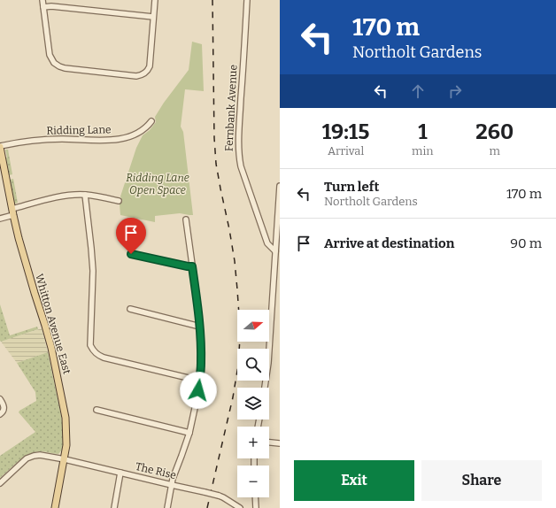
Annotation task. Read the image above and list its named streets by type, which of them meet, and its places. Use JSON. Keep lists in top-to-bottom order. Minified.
{"streets":{"main road":["Whitton Avenue East"],"street":["Fernbank Avenue","Ridding Lane","The Rise"]},"crossings":[["Ridding Lane","Whitton Avenue East"],["Whitton Avenue East","The Rise"]],"parks":["Ridding Lane Open Space"],"north":"right","page":{"turn":["170 m","Northolt Gardens"],"eta":["19:15","Arrival","1","min","260","m"],"list":[{"name":"Turn left","note":"Northolt Gardens","value":"170 m"},{"name":"Arrive at destination","value":"90 m"}],"map_buttons":["+","−"],"buttons":["Exit","Share"]}}
